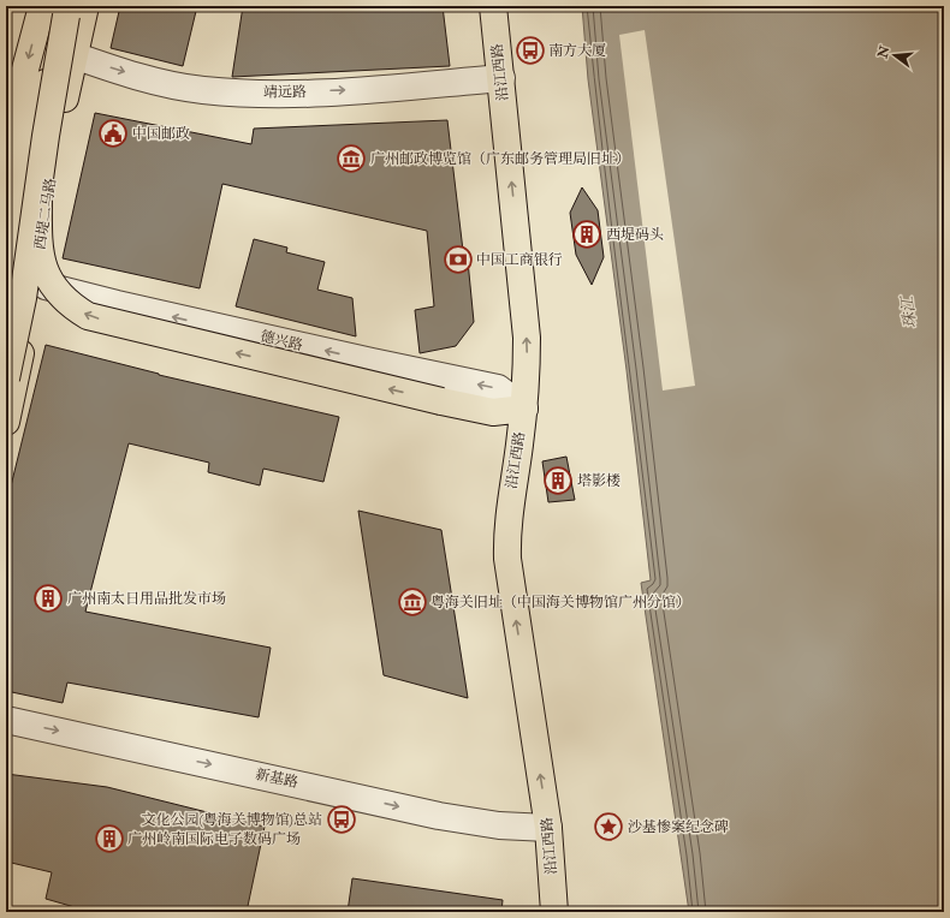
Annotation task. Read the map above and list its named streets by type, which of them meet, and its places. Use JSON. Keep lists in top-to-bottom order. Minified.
{"streets":{"main road":["沿江西路","西堤二马路"],"street":["靖远路","德兴路","新基路"]},"crossings":[["沿江西路","靖远路"],["沿江西路","德兴路"],["沿江西路","新基路"],["靖远路","西堤二马路"],["西堤二马路","德兴路"]],"one_way":["沿江西路","靖远路","德兴路","新基路"],"water":["珠江"],"places":{"bus stop":["南方大厦","文化公园(粤海关博物馆)总站"],"public building":["中国邮政"],"museum":["广州邮政博览馆（广东邮务管理局旧址）","粤海关旧址（中国海关博物馆广州分馆）"],"building":["西堤码头","塔影楼","广州南太日用品批发市场","广州岭南国际电子数码广场"],"bank":["中国工商银行"],"place":["沙基惨案纪念碑"]},"north":"left"}
